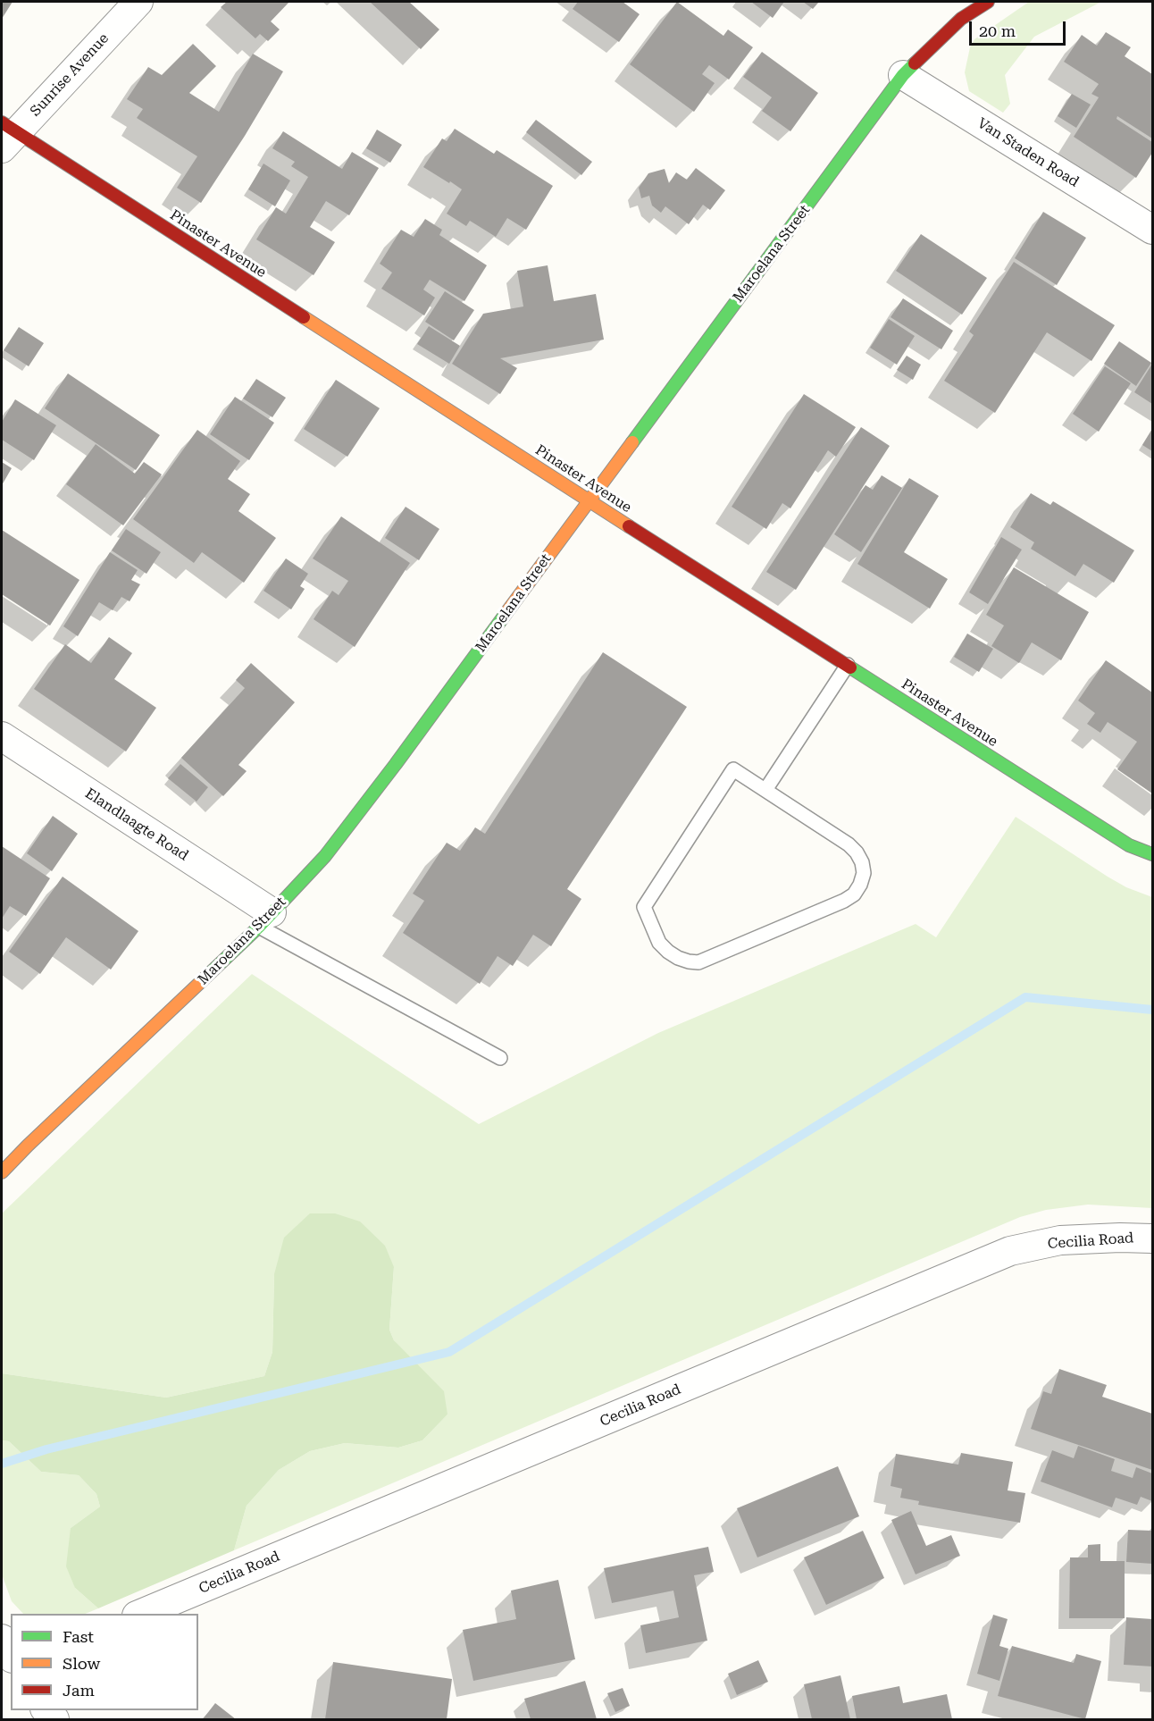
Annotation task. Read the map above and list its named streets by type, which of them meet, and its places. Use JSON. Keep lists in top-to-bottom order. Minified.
{"streets":{"street":["Sunrise Avenue","Van Staden Road","Pinaster Avenue","Maroelana Street","Elandlaagte Road","Cecilia Road"]},"crossings":[["Sunrise Avenue","Pinaster Avenue"],["Van Staden Road","Maroelana Street"],["Pinaster Avenue","Maroelana Street"],["Maroelana Street","Elandlaagte Road"]],"legend":["Fast","Slow","Jam"],"scale_bar":"20 m"}
